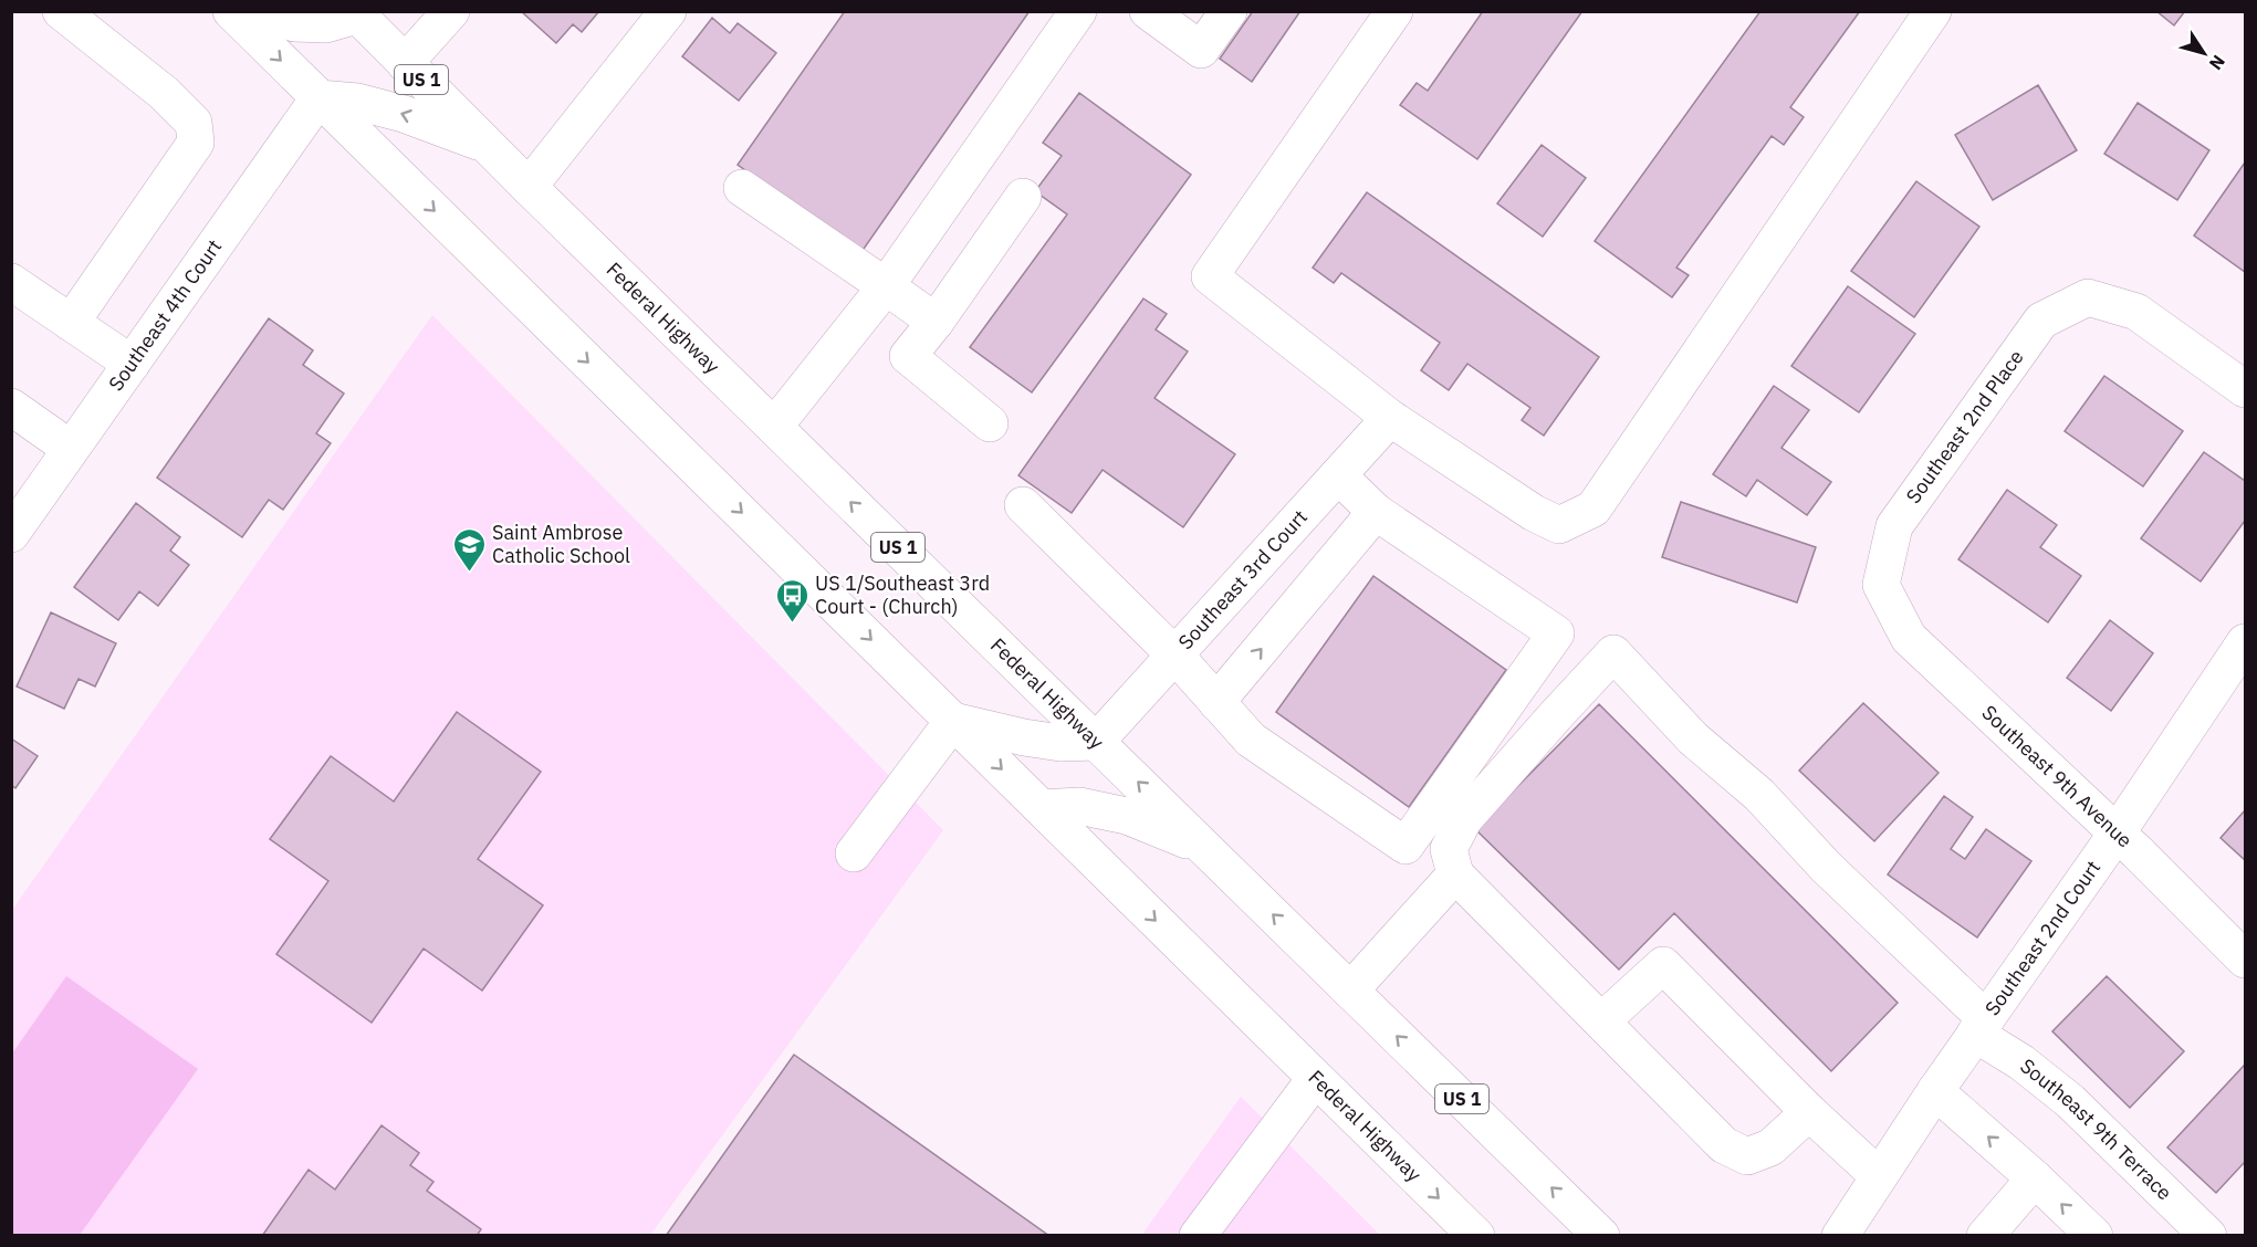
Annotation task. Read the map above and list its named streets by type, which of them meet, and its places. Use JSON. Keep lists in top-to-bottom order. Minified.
{"streets":{"main road":["US 1","Southeast 4th Court","Federal Highway","Southeast 2nd Place","Southeast 3rd Court","Southeast 9th Avenue","Southeast 2nd Court","Southeast 9th Terrace"]},"crossings":[["Southeast 4th Court","Federal Highway"],["Federal Highway","Southeast 3rd Court"],["Southeast 2nd Place","Southeast 9th Avenue"],["Southeast 9th Avenue","Southeast 2nd Court"],["Southeast 2nd Court","Southeast 9th Terrace"]],"places":{"school or university":["Saint Ambrose Catholic School"],"bus stop":["US 1/Southeast 3rd Court - (Church)"]},"north":"bottom right"}
